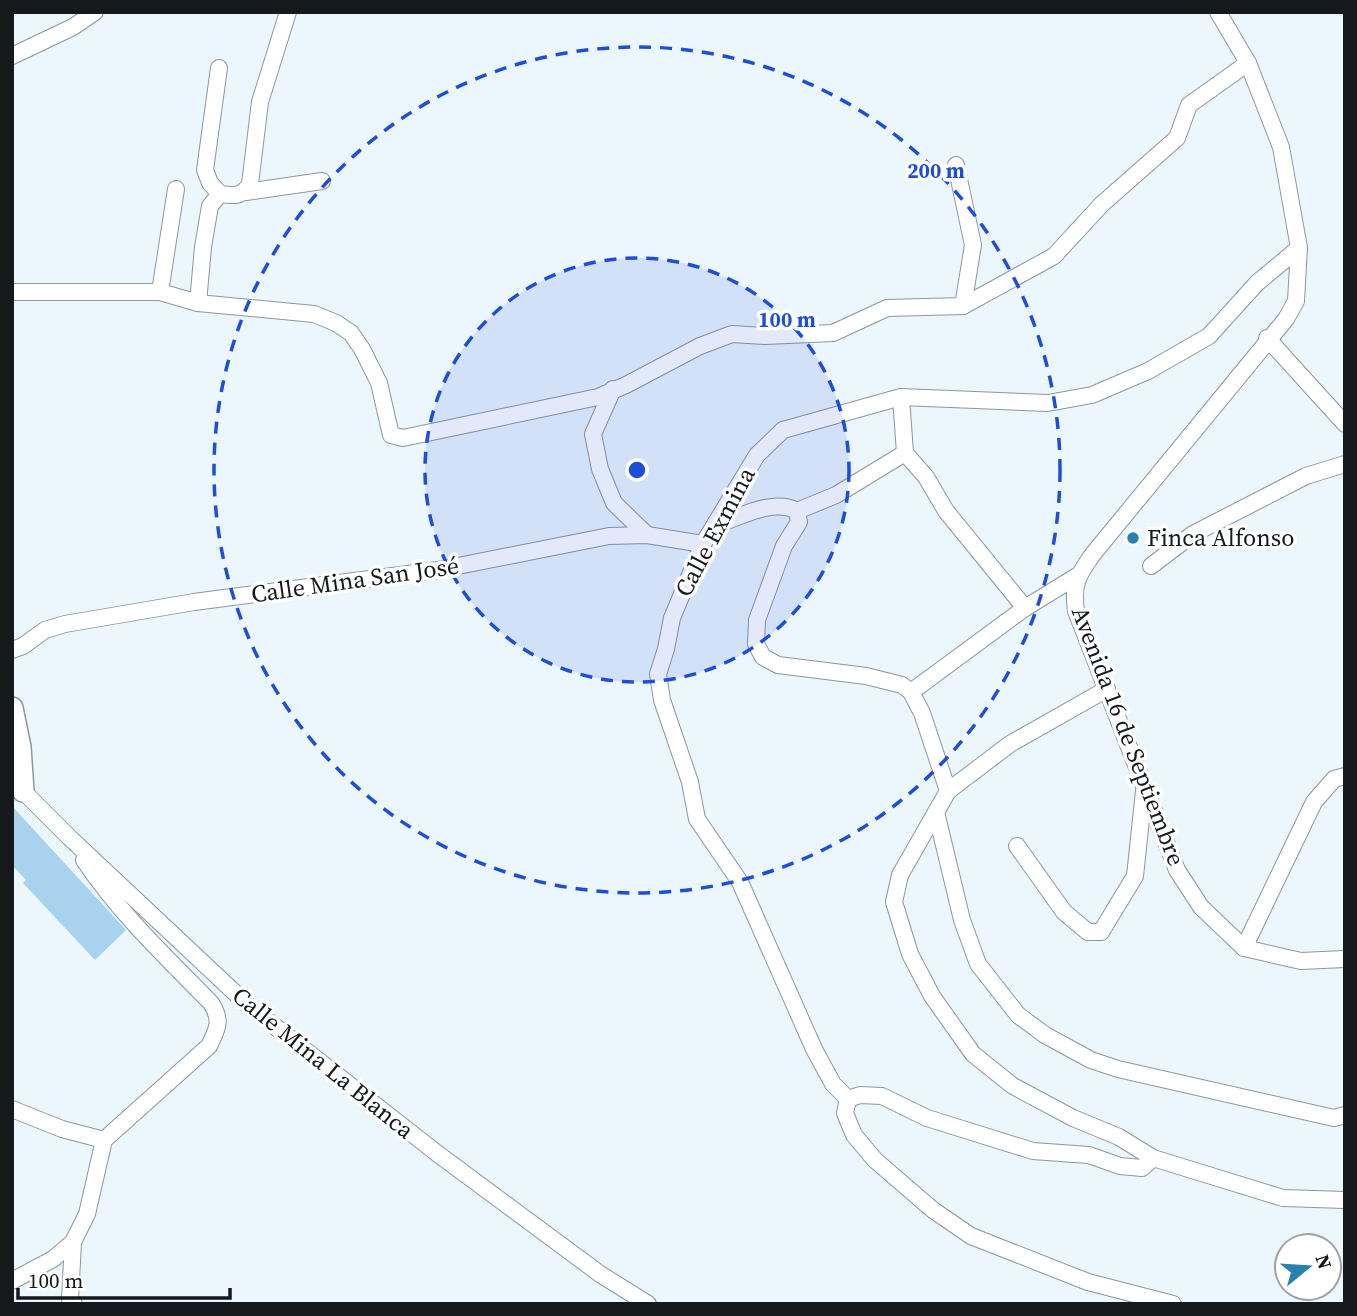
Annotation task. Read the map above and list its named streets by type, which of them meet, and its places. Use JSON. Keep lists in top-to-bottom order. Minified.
{"streets":{"street":["Calle Exmina","Calle Mina San José","Avenida 16 de Septiembre","Calle Mina La Blanca"]},"crossings":[["Calle Exmina","Calle Mina San José"],["Calle Exmina","Avenida 16 de Septiembre"]],"places":["Finca Alfonso"],"scale_bar":"100 m","north":"right","rings":["200 m","100 m"]}
